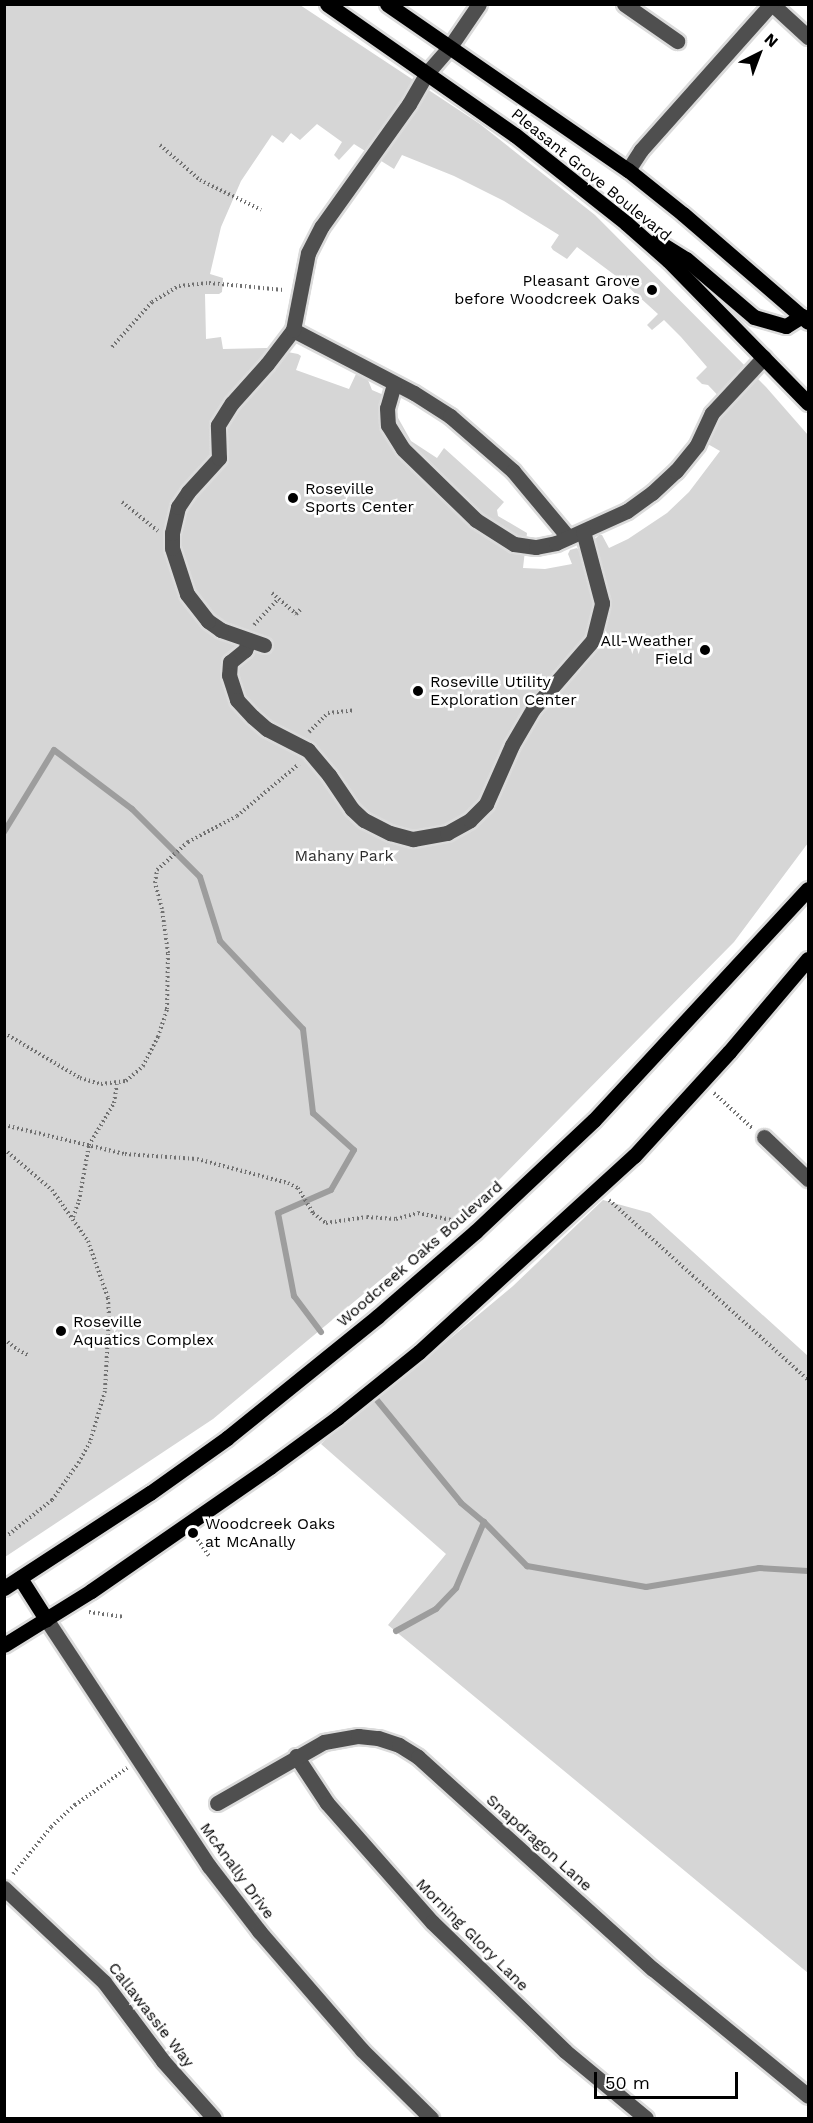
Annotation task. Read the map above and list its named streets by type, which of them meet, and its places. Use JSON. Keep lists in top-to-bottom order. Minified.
{"streets":{"main road":["Pleasant Grove Boulevard","Woodcreek Oaks Boulevard"],"street":["Snapdragon Lane","McAnally Drive","Morning Glory Lane","Callawassie Way"]},"crossings":[["Snapdragon Lane","Morning Glory Lane"]],"parks":["Mahany Park"],"places":["Pleasant Grove before Woodcreek Oaks","Roseville Sports Center","All-Weather Field","Roseville Utility Exploration Center","Roseville Aquatics Complex","Woodcreek Oaks at McAnally"],"scale_bar":"50 m","north":"top right"}
